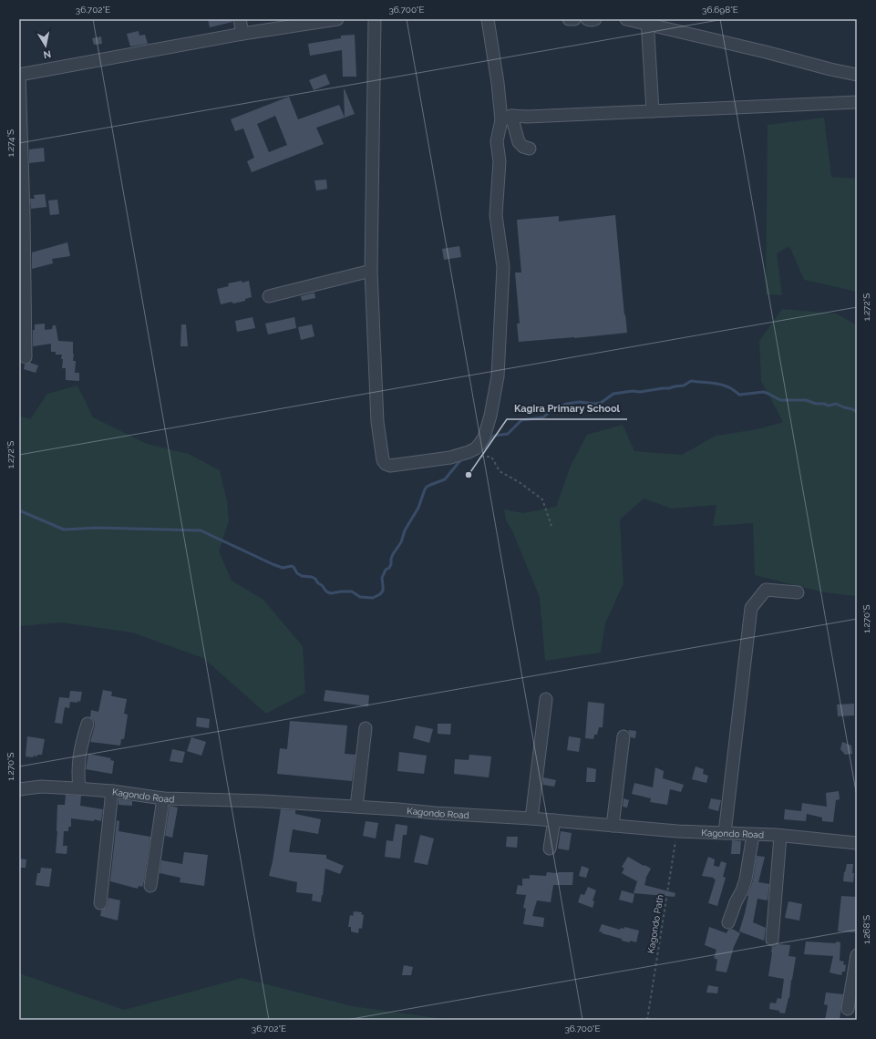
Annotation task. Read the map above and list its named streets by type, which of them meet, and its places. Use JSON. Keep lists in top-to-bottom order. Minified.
{"streets":{"street":["Kagondo Road"],"path":["Kagondo Path"]},"crossings":[["Kagondo Road","Kagondo Path"]],"places":["Kagira Primary School"],"north":"bottom","coordinates":["36.702°E","36.700°E","36.698°E","1.274°S","1.272°S","1.270°S","1.268°S"]}
